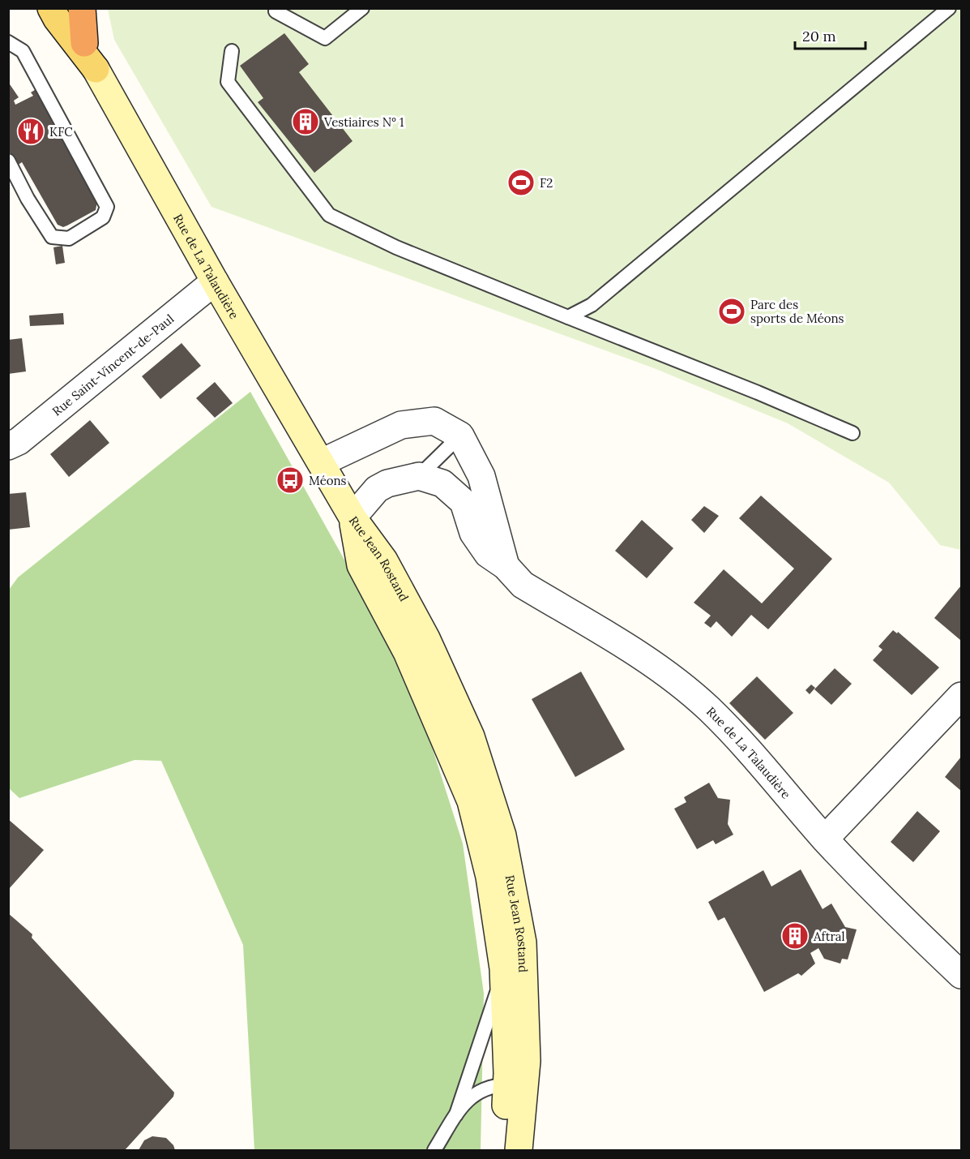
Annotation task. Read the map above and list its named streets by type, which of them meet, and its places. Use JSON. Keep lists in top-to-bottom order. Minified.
{"streets":{"main road":["Rue de La Talaudière","Rue Jean Rostand"],"street":["Rue Saint-Vincent-de-Paul"]},"crossings":[["Rue de La Talaudière","Rue Saint-Vincent-de-Paul"],["Rue de La Talaudière","Rue Jean Rostand"]],"places":{"building":["Vestiaires N° 1","Aftral"],"restaurant":["KFC"],"sports":["F2","Parc des sports de Méons"],"bus stop":["Méons"]},"scale_bar":"20 m"}
